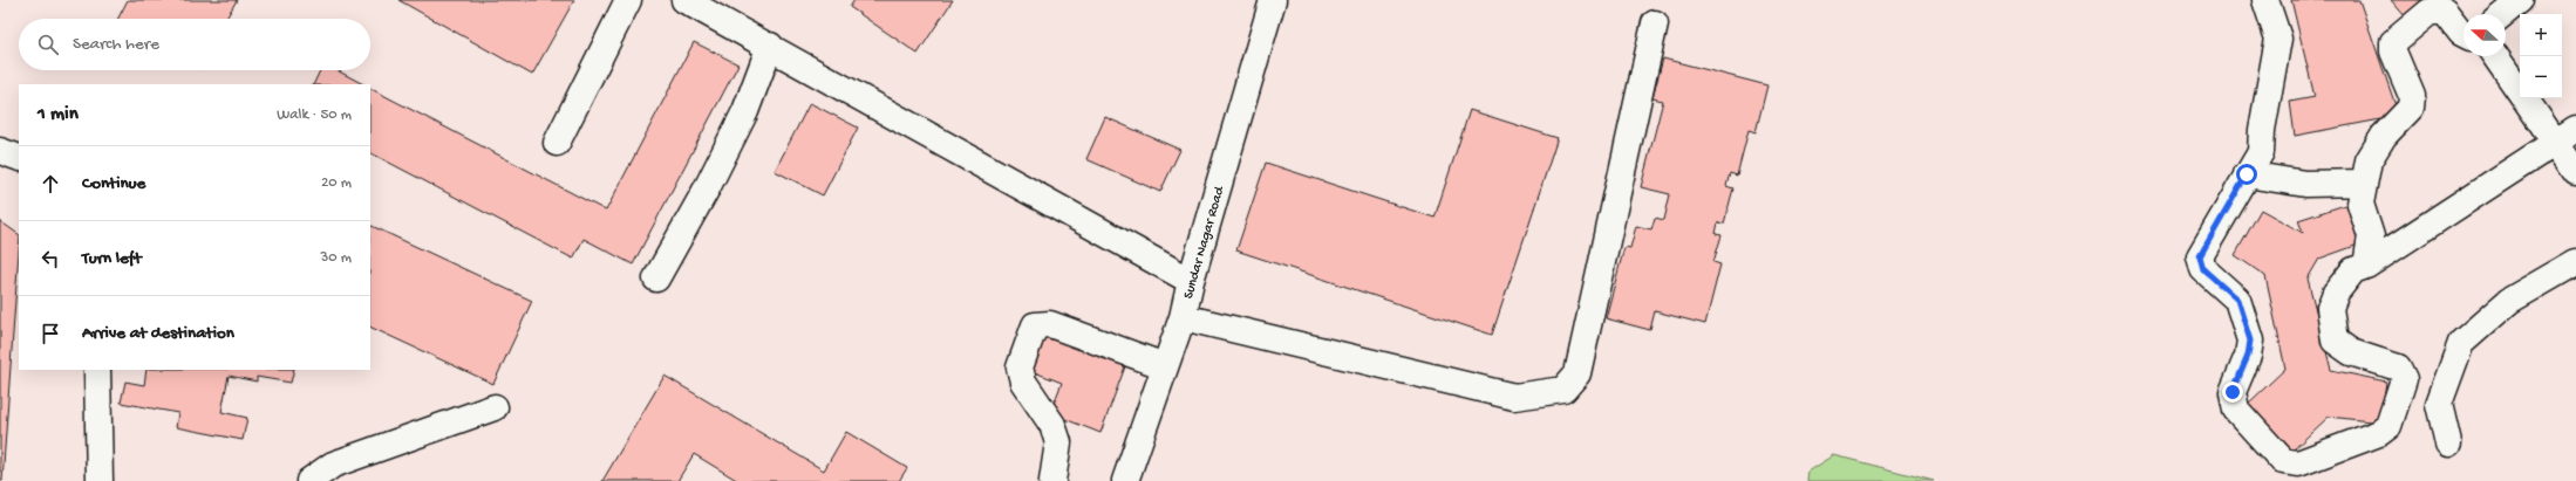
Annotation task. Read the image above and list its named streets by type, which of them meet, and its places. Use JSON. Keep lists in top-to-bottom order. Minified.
{"streets":{"street":["Sundar Nagar Road"]},"north":"left","page":{"map_buttons":["+","−"],"search":"Search here","heading":["1 min","Walk · 50 m"],"list":[["Continue","20 m"],["Turn left","30 m"],"Arrive at destination"]}}
